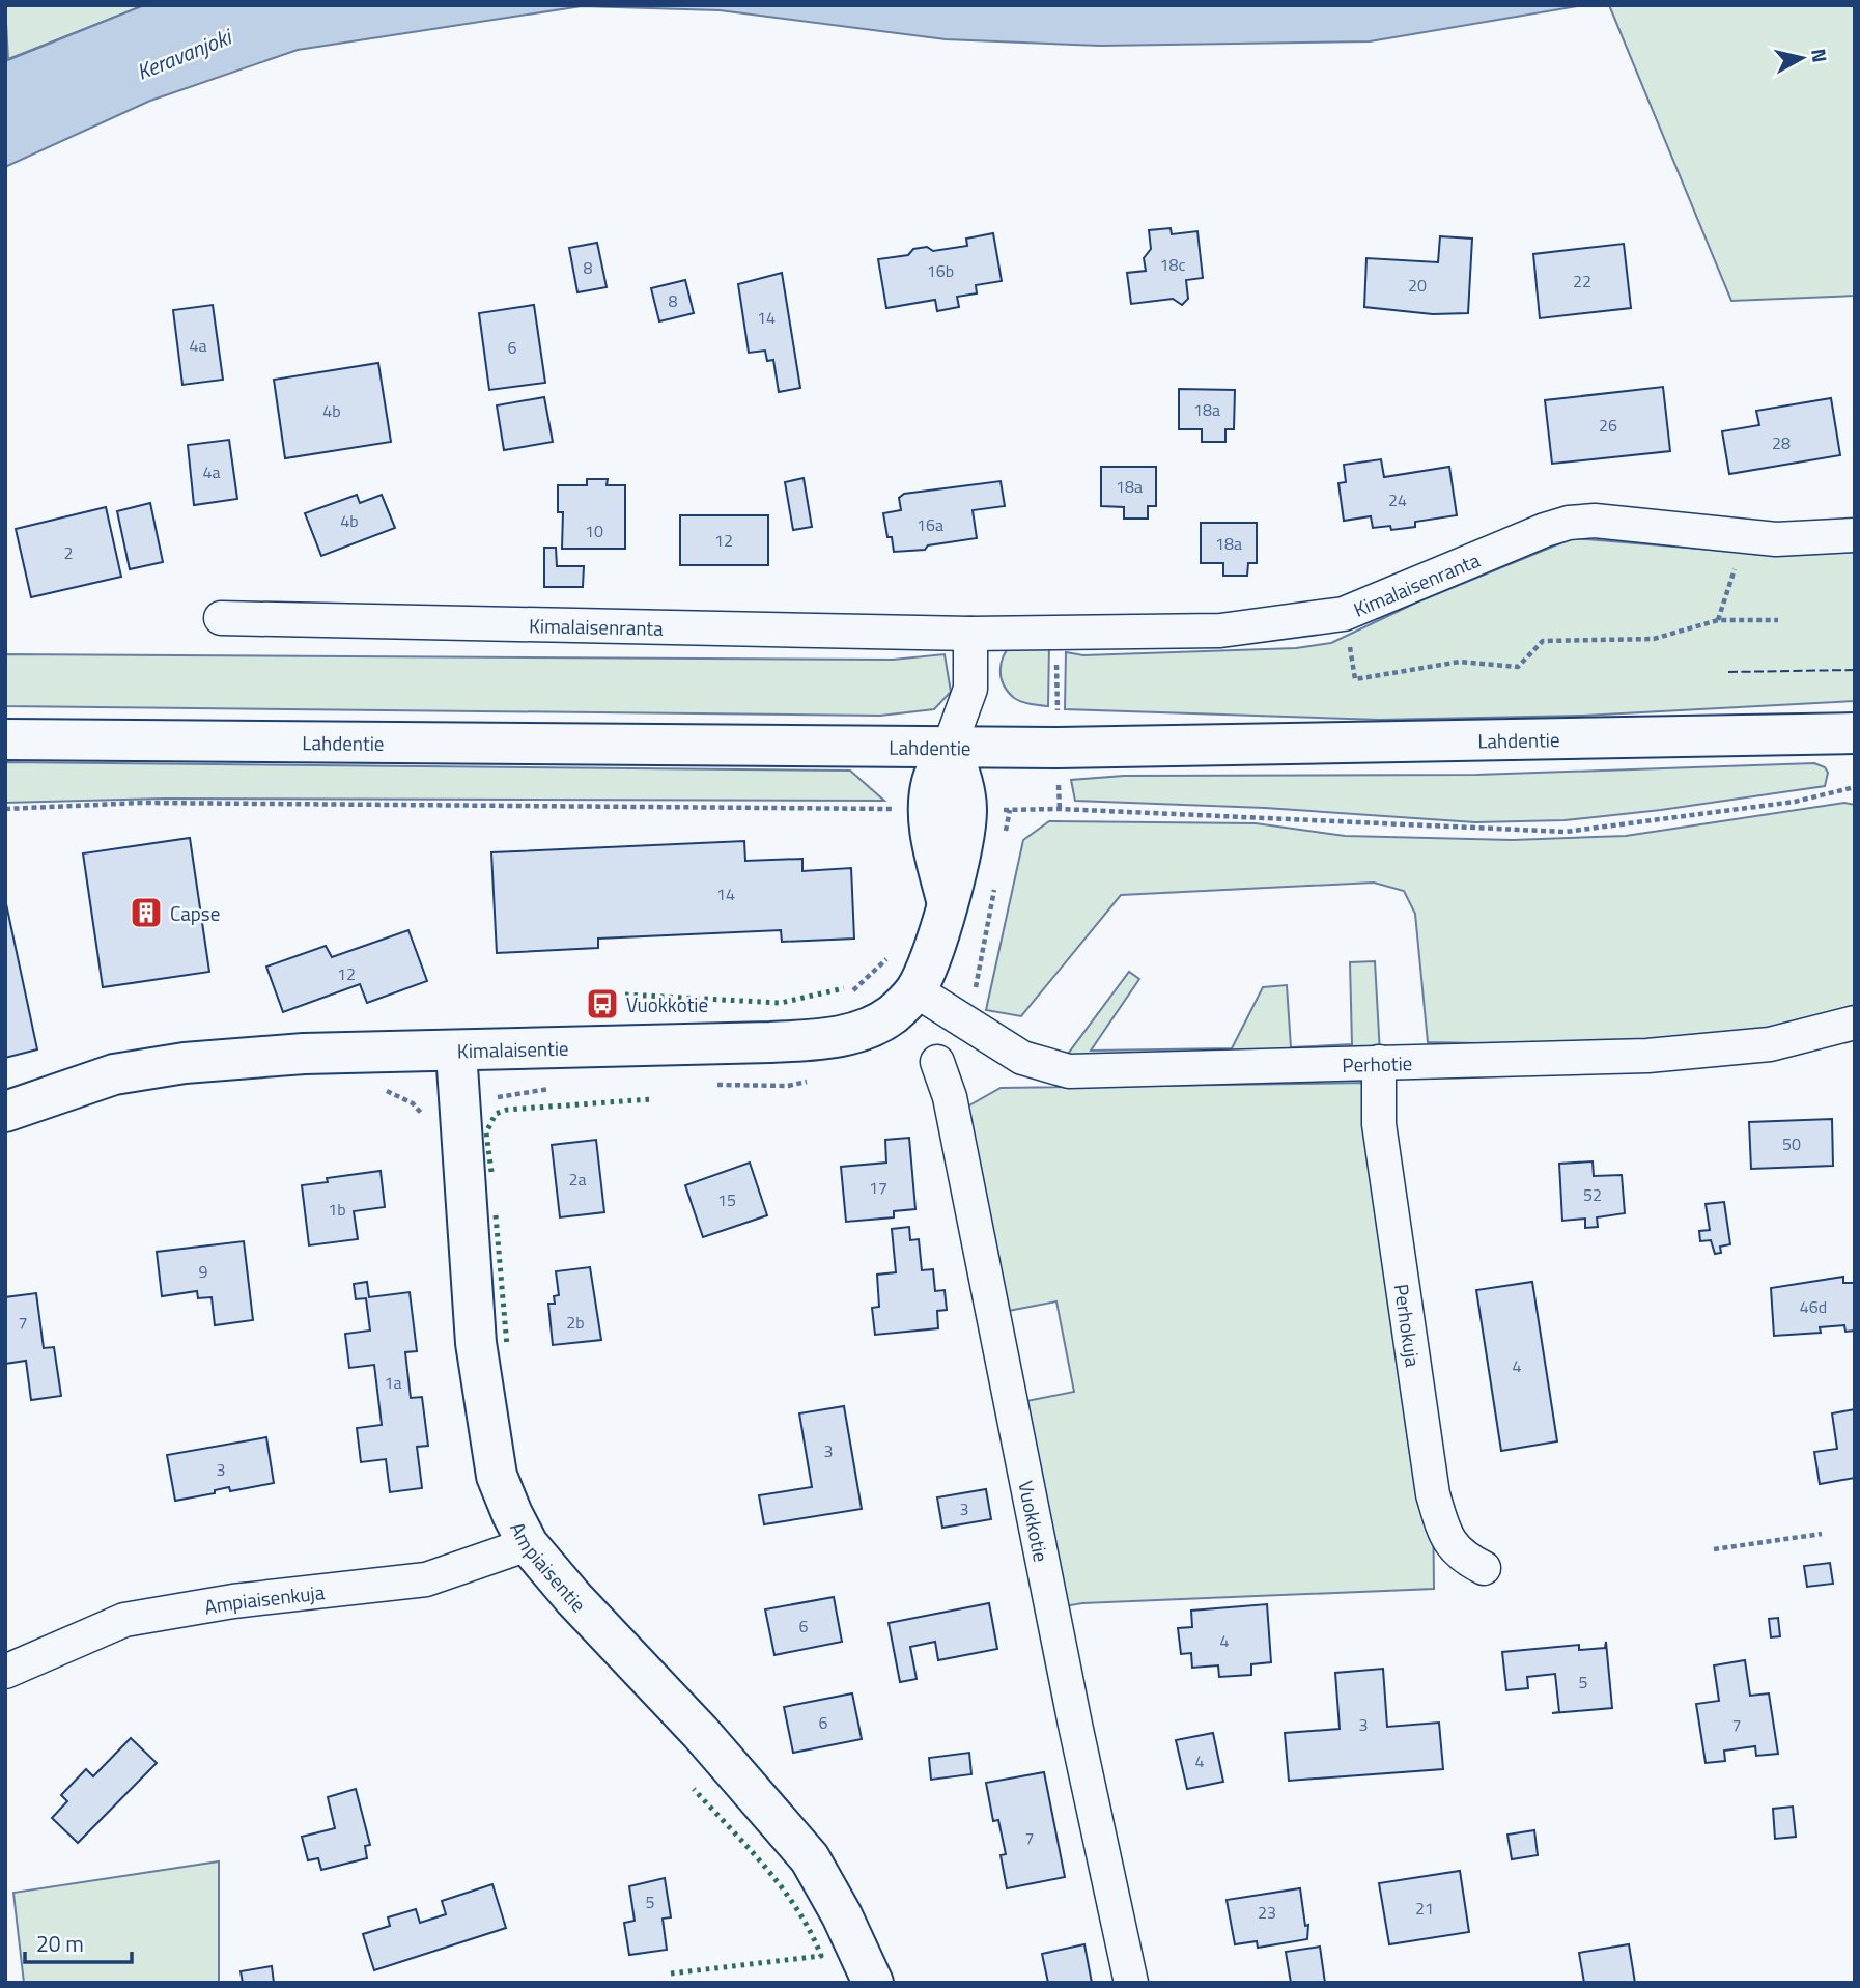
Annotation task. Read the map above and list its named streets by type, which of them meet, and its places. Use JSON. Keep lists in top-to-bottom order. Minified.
{"streets":{"street":["Kimalaisenranta","Lahdentie","Kimalaisentie","Perhotie","Perhokuja","Vuokkotie","Ampiaisentie","Ampiaisenkuja"]},"crossings":[["Lahdentie","Kimalaisentie"],["Kimalaisentie","Perhotie"],["Kimalaisentie","Ampiaisentie"],["Perhotie","Perhokuja"],["Ampiaisentie","Ampiaisenkuja"]],"water":["Keravanjoki"],"places":{"building":["Capse"],"bus stop":["Vuokkotie"]},"house_numbers":["18c","8","16b","22","20","8","14","4a","6","18a","4b","26","28","4a","18a","24","4b","16a","10","12","18a","2","14","12","50","2a","17","52","15","1b","9","46d","7","2b","4","1a","3","3","3","6","4","5","6","3","7","4","7","5","21","23"],"scale_bar":"20 m","north":"right"}
